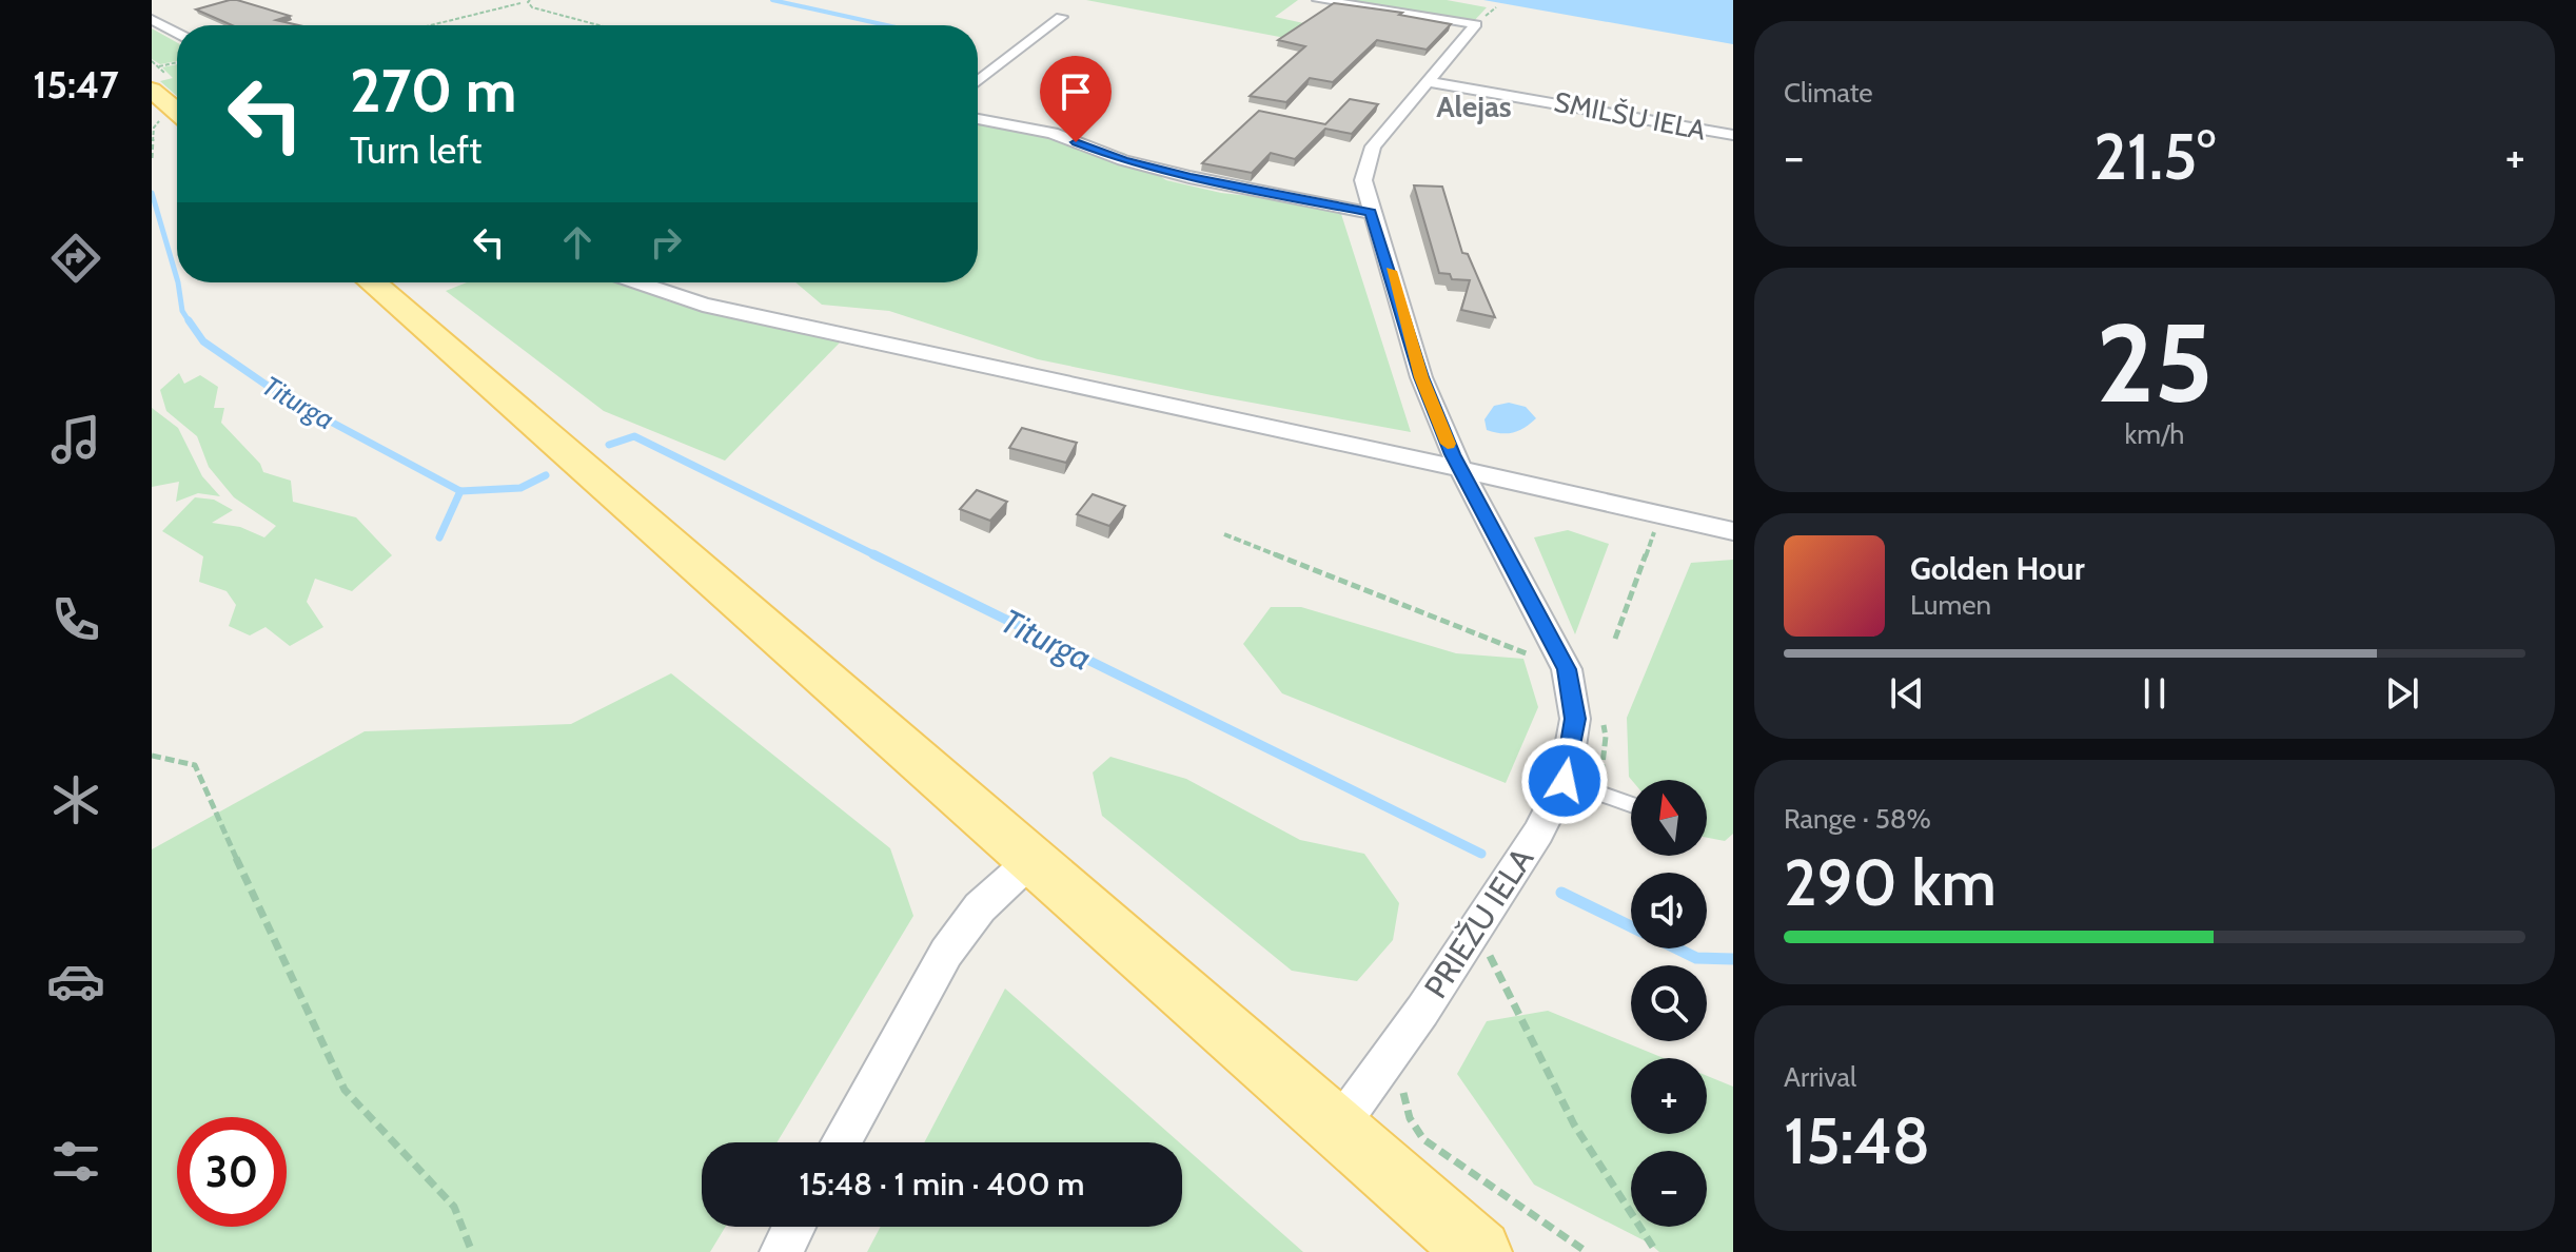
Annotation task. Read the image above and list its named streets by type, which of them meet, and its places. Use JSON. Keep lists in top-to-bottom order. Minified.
{"streets":{"street":["SMILŠU IELA","PRIEŽU IELA"]},"crossings":[["SMILŠU IELA","PRIEŽU IELA"]],"districts":["Alejas"],"water":["Titurga"],"north":"top","page":{"tabs":"15:47","tile":["Climate",["25","km/h"],["Range · 58%","290 km"],["Arrival","15:48"]],"turn":["270 m","Turn left"],"heat":["−","21.5°","+"],"song":["Golden Hour","Lumen"],"map_buttons":["+","−"],"limit":"30","trip":"15:48 · 1 min · 400 m"}}
